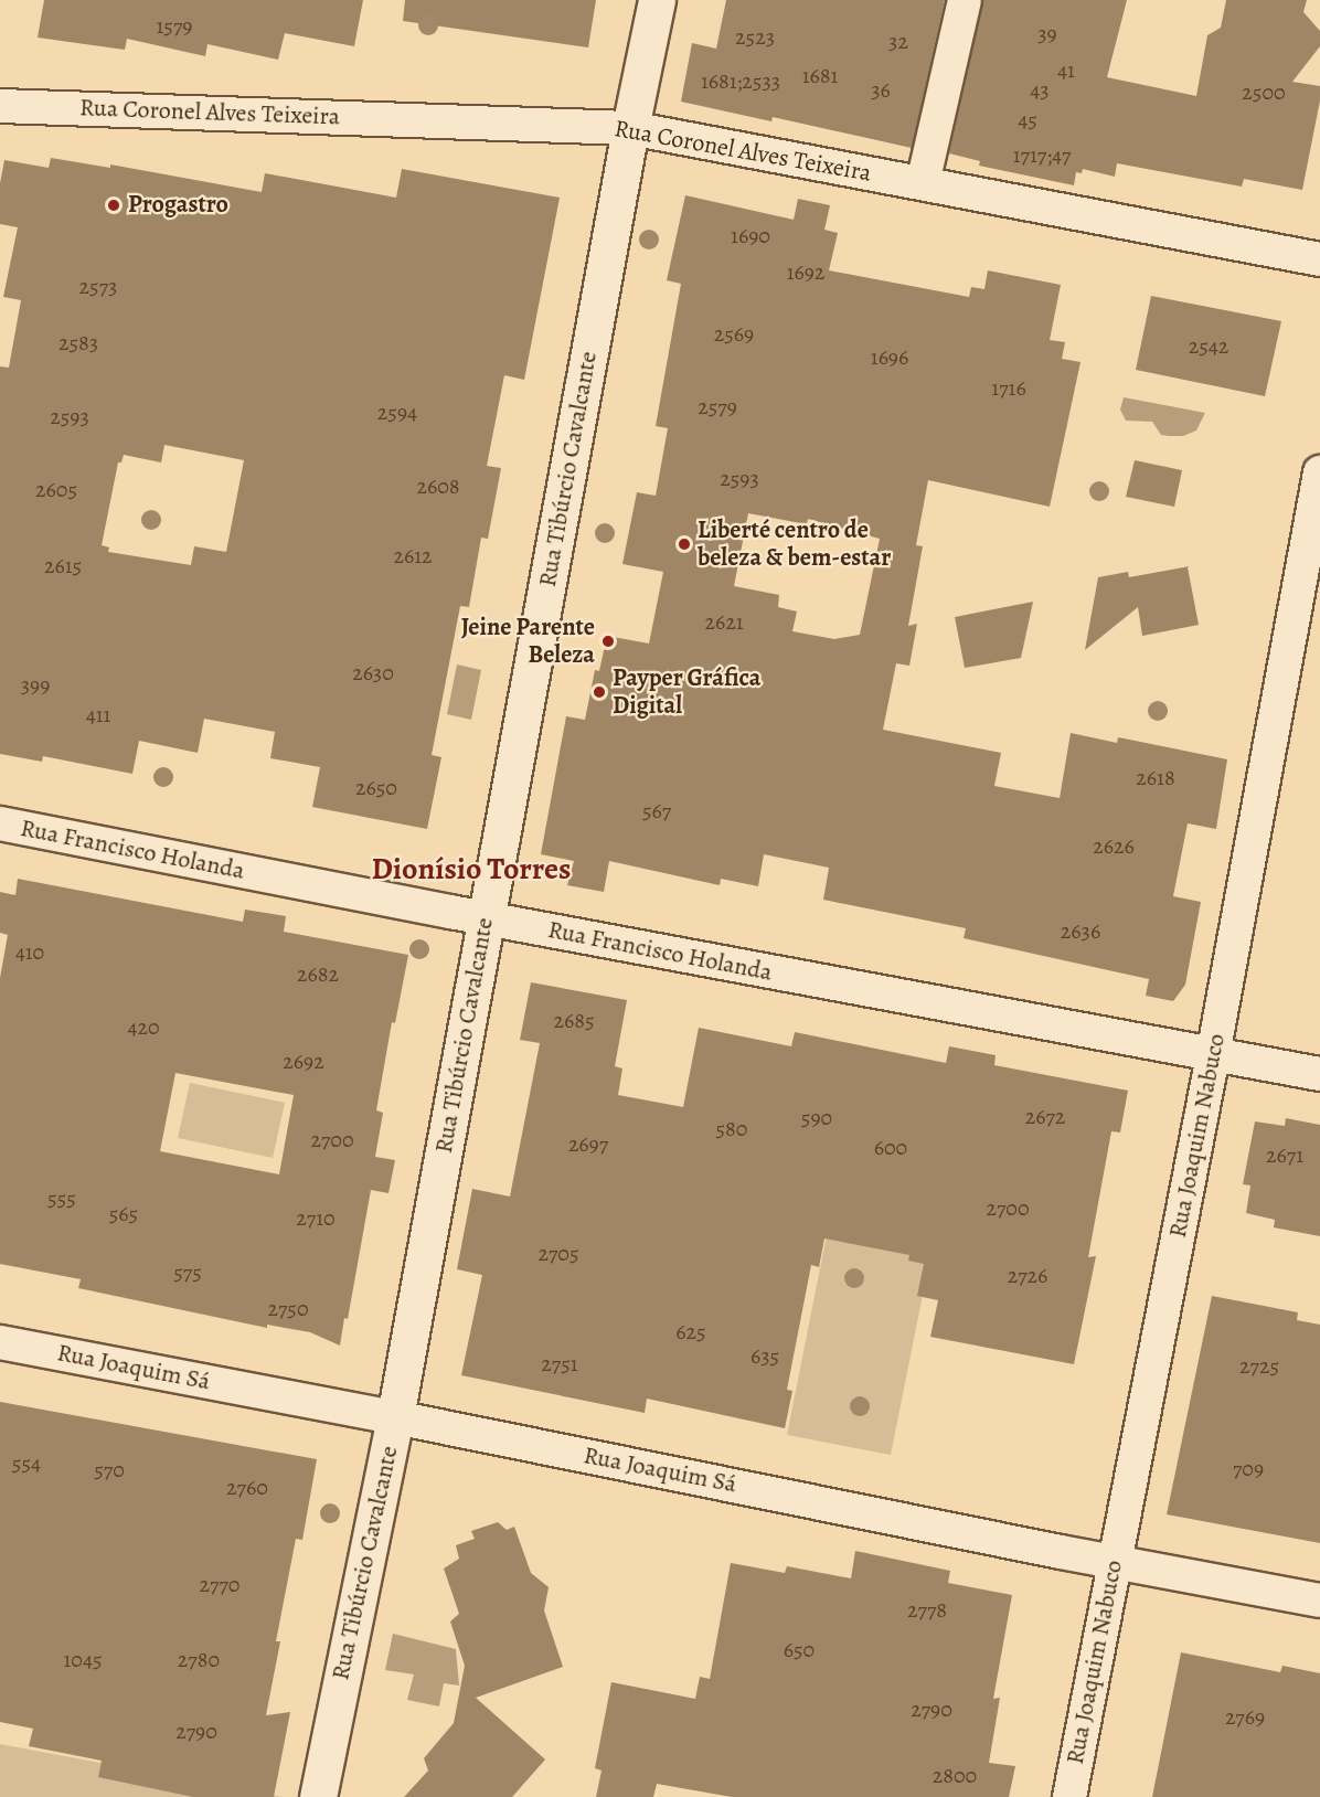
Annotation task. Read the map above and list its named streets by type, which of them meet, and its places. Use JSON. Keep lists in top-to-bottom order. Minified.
{"streets":{"street":["Rua Coronel Alves Teixeira","Rua Tibúrcio Cavalcante","Rua Francisco Holanda","Rua Joaquim Nabuco","Rua Joaquim Sá"]},"crossings":[["Rua Coronel Alves Teixeira","Rua Tibúrcio Cavalcante"],["Rua Tibúrcio Cavalcante","Rua Francisco Holanda"],["Rua Tibúrcio Cavalcante","Rua Joaquim Sá"],["Rua Francisco Holanda","Rua Joaquim Nabuco"],["Rua Joaquim Nabuco","Rua Joaquim Sá"]],"districts":["Dionísio Torres"],"places":["Progastro","Liberté centro de beleza & bem-estar","Jeine Parente Beleza","Payper Gráfica Digital"],"house_numbers":["1579","39","2523","32","41","1681","1681;2533","36","43","2500","45","1717;47","1690","1692","2573","2569","2583","2542","1696","1716","2579","2594","2593","2593","2608","2605","2612","2615","2621","2630","399","411","2618","2650","567","2626","2636","410","2682","2685","420","2692","2672","590","580","2700","2697","600","2671","555","2700","565","2710","2705","575","2726","2750","625","635","2751","2725","554","709","570","2760","2770","2778","650","1045","2780","2790","2769","2790","2800"]}
